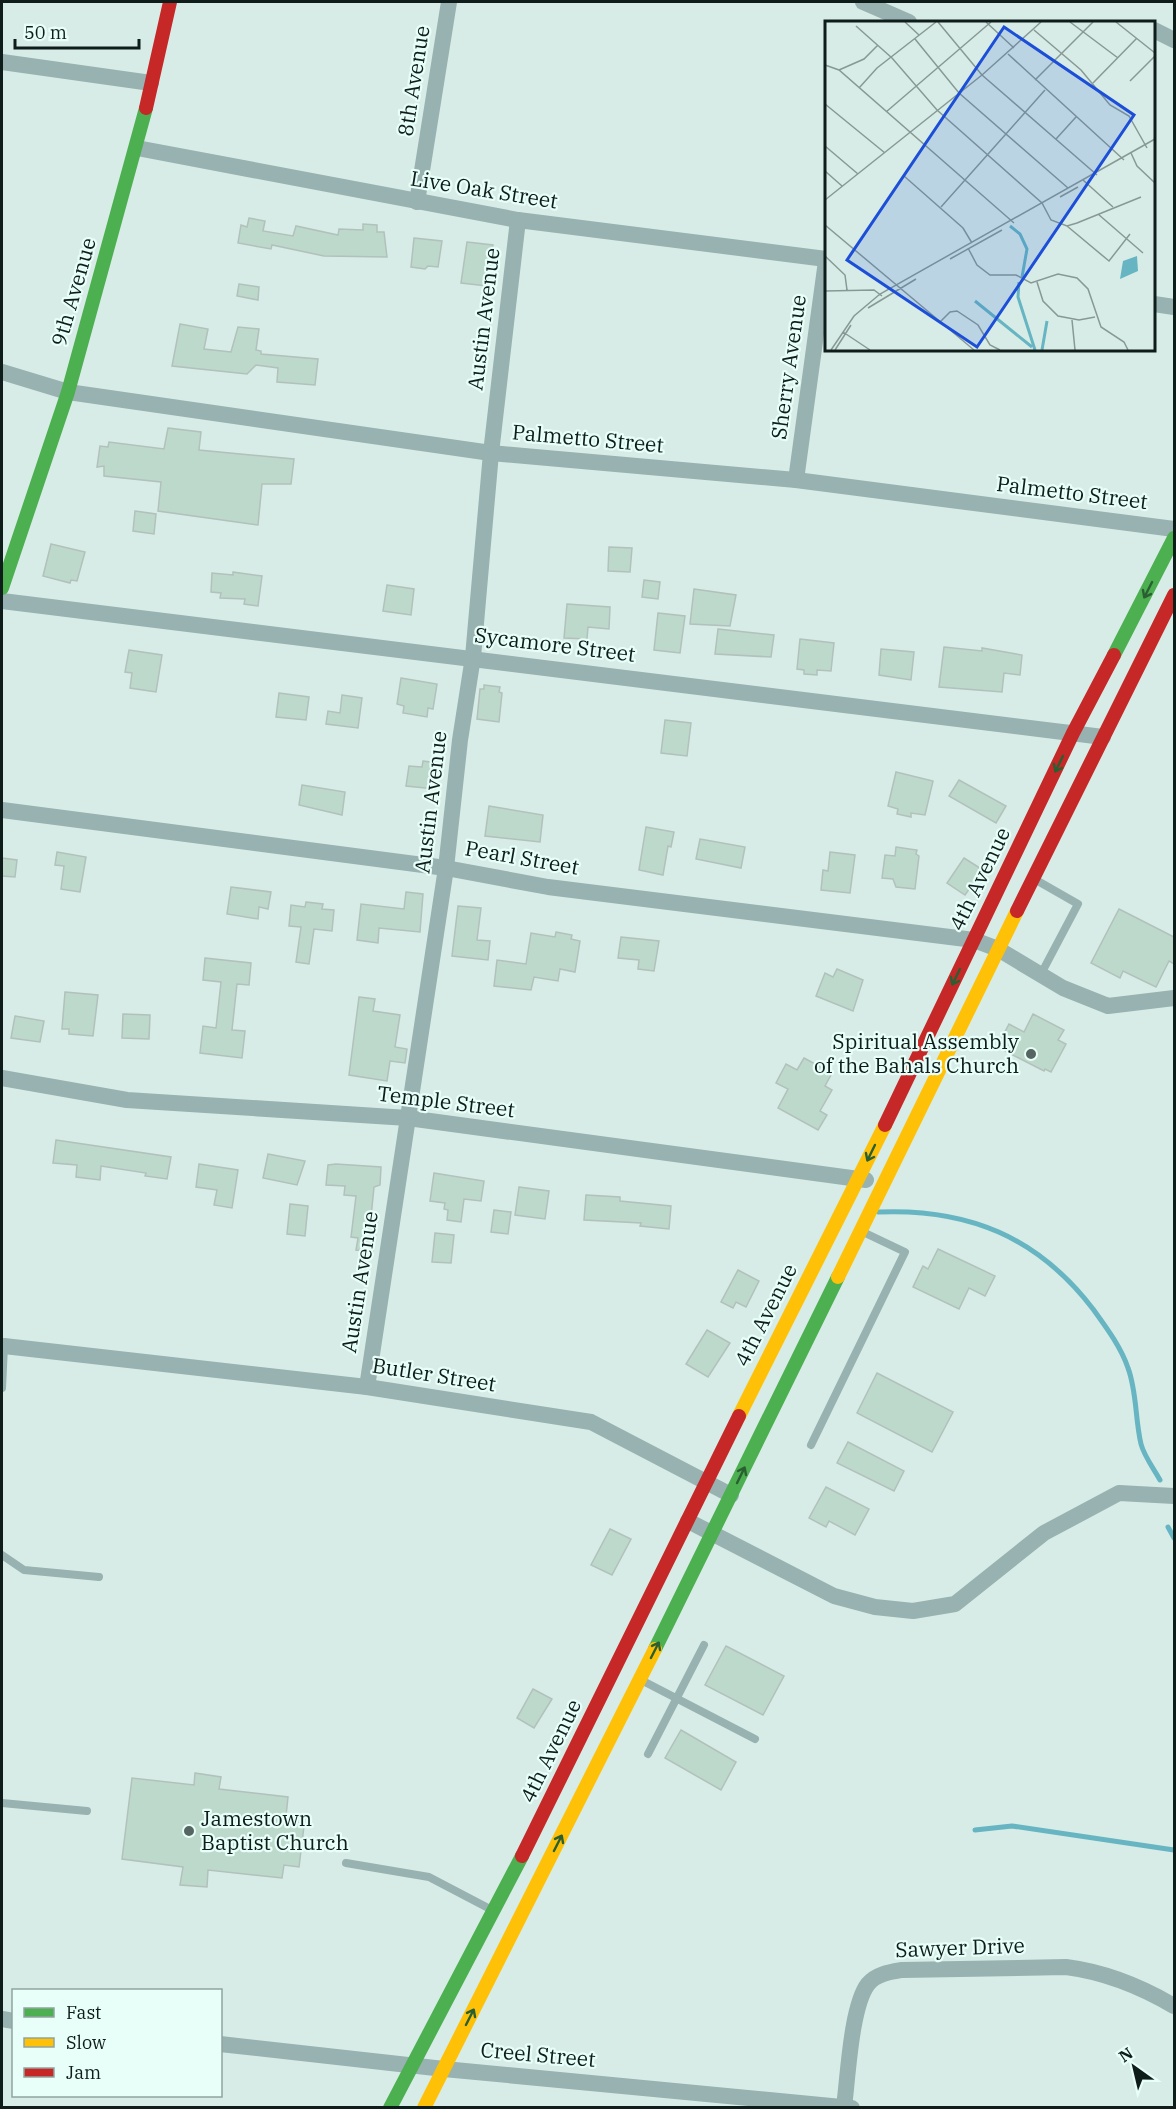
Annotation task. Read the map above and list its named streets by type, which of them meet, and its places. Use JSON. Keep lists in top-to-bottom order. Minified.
{"streets":{"main road":["9th Avenue","4th Avenue"],"street":["8th Avenue","Live Oak Street","Austin Avenue","Sherry Avenue","Palmetto Street","Sycamore Street","Pearl Street","Temple Street","Butler Street","Sawyer Drive","Creel Street"]},"crossings":[["8th Avenue","Live Oak Street"],["Live Oak Street","9th Avenue"],["Live Oak Street","Austin Avenue"],["9th Avenue","Palmetto Street"],["Austin Avenue","Palmetto Street"],["Austin Avenue","Sycamore Street"],["Austin Avenue","Pearl Street"],["Austin Avenue","Temple Street"],["Austin Avenue","Butler Street"],["Sherry Avenue","Palmetto Street"],["Sycamore Street","4th Avenue"],["Pearl Street","4th Avenue"],["4th Avenue","Temple Street"],["4th Avenue","Butler Street"],["4th Avenue","Creel Street"],["Sawyer Drive","Creel Street"]],"places":["Spiritual Assembly of the Bahals Church","Jamestown Baptist Church"],"legend":["Fast","Slow","Jam"],"scale_bar":"50 m","north":"top left"}
